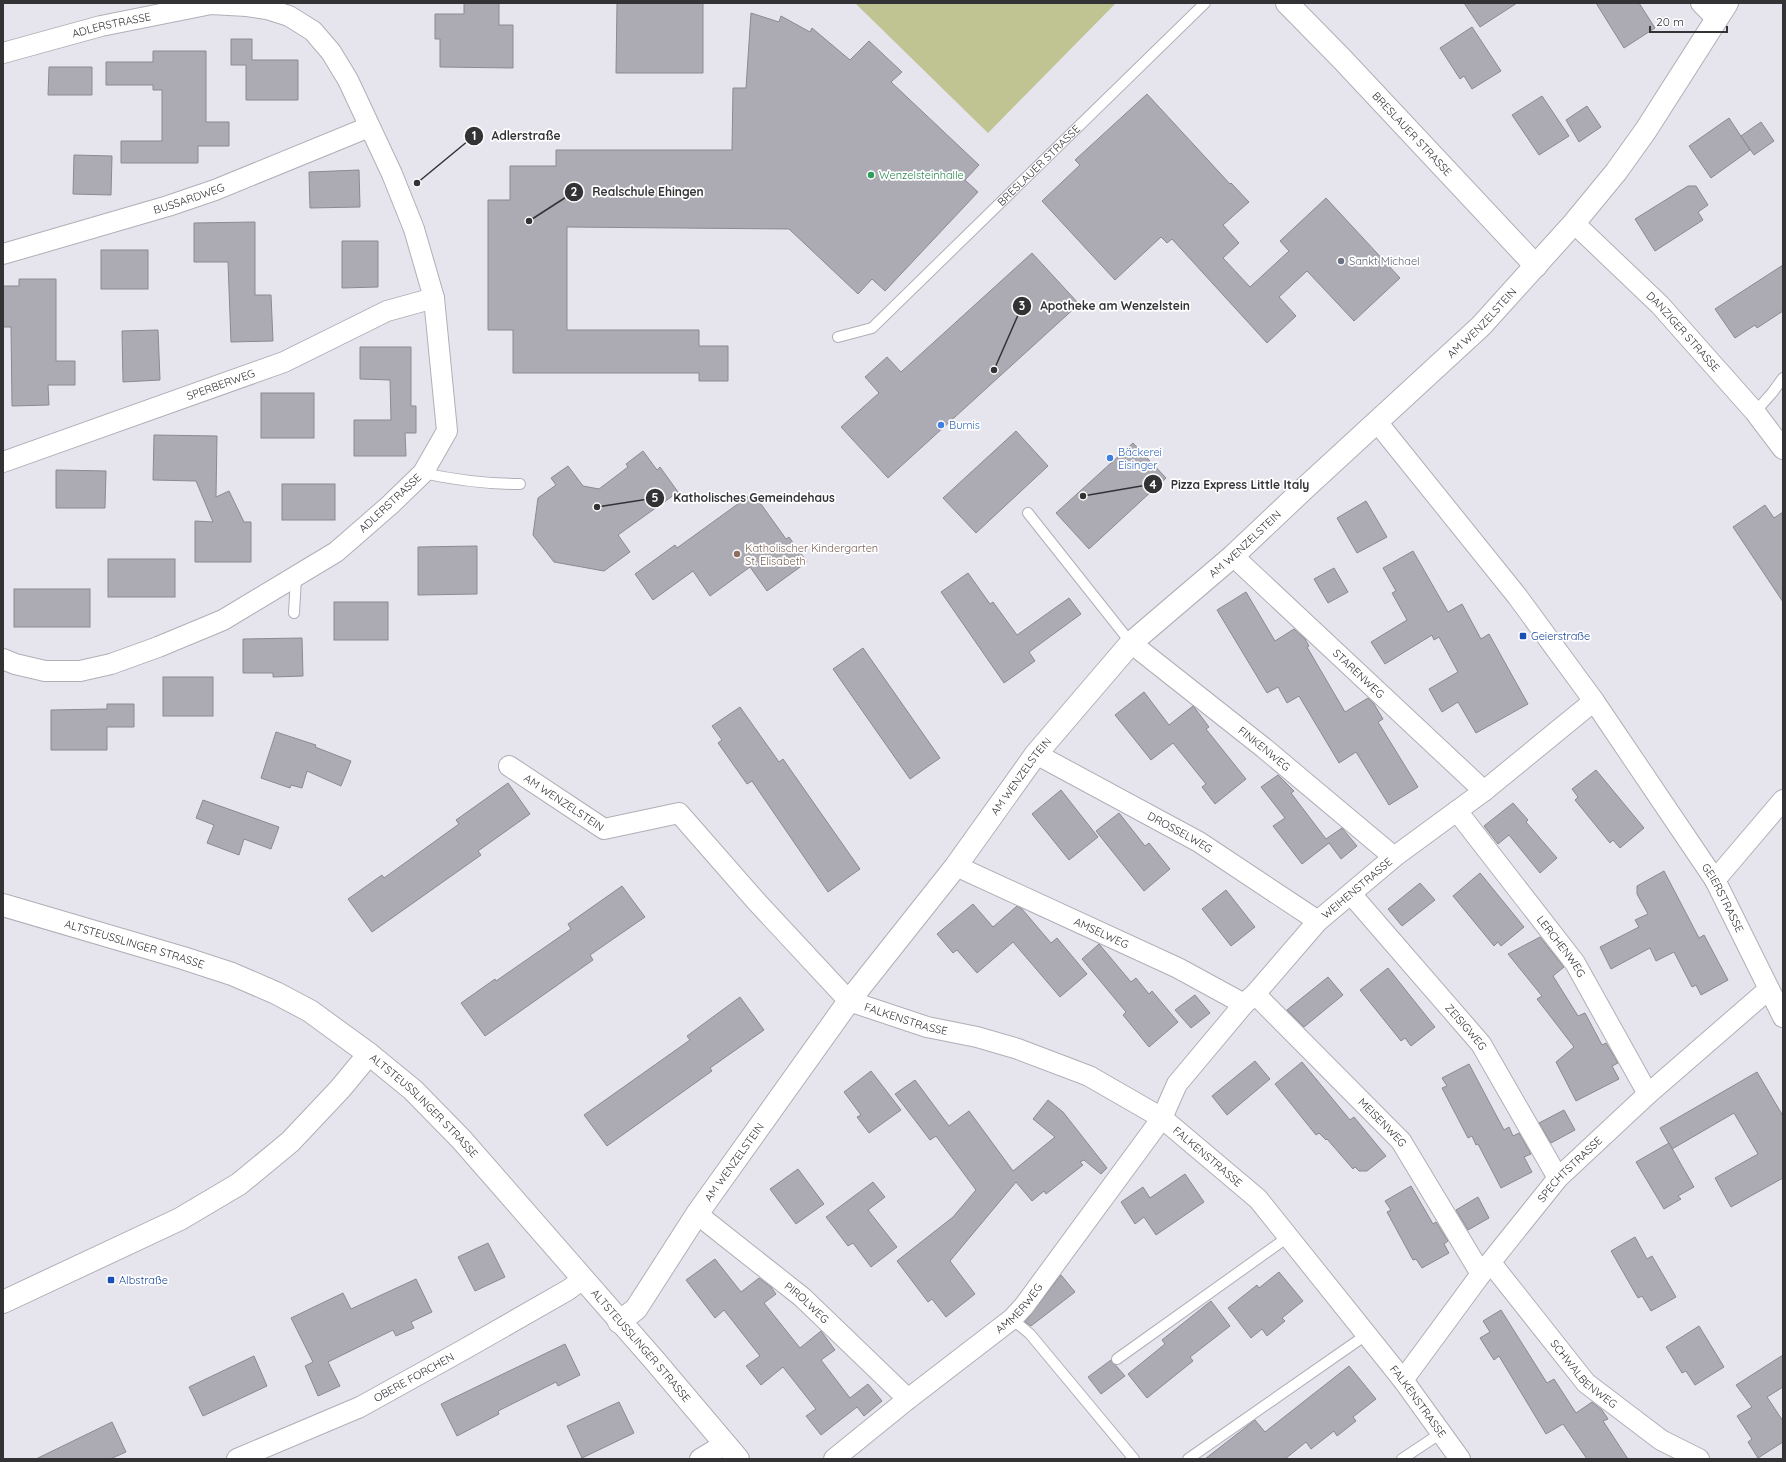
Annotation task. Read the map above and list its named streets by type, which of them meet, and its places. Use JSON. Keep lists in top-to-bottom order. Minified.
{"streets":{"street":["ADLERSTRASSE","BRESLAUER STRASSE","BUSSARDWEG","AM WENZELSTEIN","DANZIGER STRASSE","SPERBERWEG","STARENWEG","FINKENWEG","DROSSELWEG","WEIHENSTRASSE","GEIERSTRASSE","AMSELWEG","ALTSTEUSSLINGER STRASSE","LERCHENWEG","FALKENSTRASSE","ZEISIGWEG","MEISENWEG","SPECHTSTRASSE","PIROLWEG","AMMERWEG","SCHWALBENWEG","OBERE FORCHEN"]},"crossings":[["ADLERSTRASSE","BUSSARDWEG"],["ADLERSTRASSE","SPERBERWEG"],["BRESLAUER STRASSE","AM WENZELSTEIN"],["AM WENZELSTEIN","DANZIGER STRASSE"],["AM WENZELSTEIN","STARENWEG"],["AM WENZELSTEIN","FINKENWEG"],["AM WENZELSTEIN","DROSSELWEG"],["AM WENZELSTEIN","GEIERSTRASSE"],["AM WENZELSTEIN","AMSELWEG"],["AM WENZELSTEIN","ALTSTEUSSLINGER STRASSE"],["AM WENZELSTEIN","FALKENSTRASSE"],["AM WENZELSTEIN","PIROLWEG"],["STARENWEG","WEIHENSTRASSE"],["FINKENWEG","WEIHENSTRASSE"],["DROSSELWEG","WEIHENSTRASSE"],["WEIHENSTRASSE","GEIERSTRASSE"],["WEIHENSTRASSE","AMSELWEG"],["WEIHENSTRASSE","LERCHENWEG"],["WEIHENSTRASSE","FALKENSTRASSE"],["WEIHENSTRASSE","ZEISIGWEG"],["WEIHENSTRASSE","MEISENWEG"],["WEIHENSTRASSE","AMMERWEG"],["GEIERSTRASSE","SPECHTSTRASSE"],["AMSELWEG","MEISENWEG"],["ALTSTEUSSLINGER STRASSE","OBERE FORCHEN"],["LERCHENWEG","SPECHTSTRASSE"],["FALKENSTRASSE","SPECHTSTRASSE"],["FALKENSTRASSE","AMMERWEG"],["ZEISIGWEG","SPECHTSTRASSE"],["MEISENWEG","SPECHTSTRASSE"],["MEISENWEG","SCHWALBENWEG"],["SPECHTSTRASSE","SCHWALBENWEG"],["PIROLWEG","AMMERWEG"]],"places":{"other":["Wenzelsteinhalle","Adlerstraße","Realschule Ehingen","Sankt Michael","Apotheke am Wenzelstein","Bumis","Bäckerei Eisinger","Pizza Express Little Italy","Katholisches Gemeindehaus","Katholischer Kindergarten St. Elisabeth"],"transit":["Geierstraße","Albstraße"]},"scale_bar":"20 m"}
